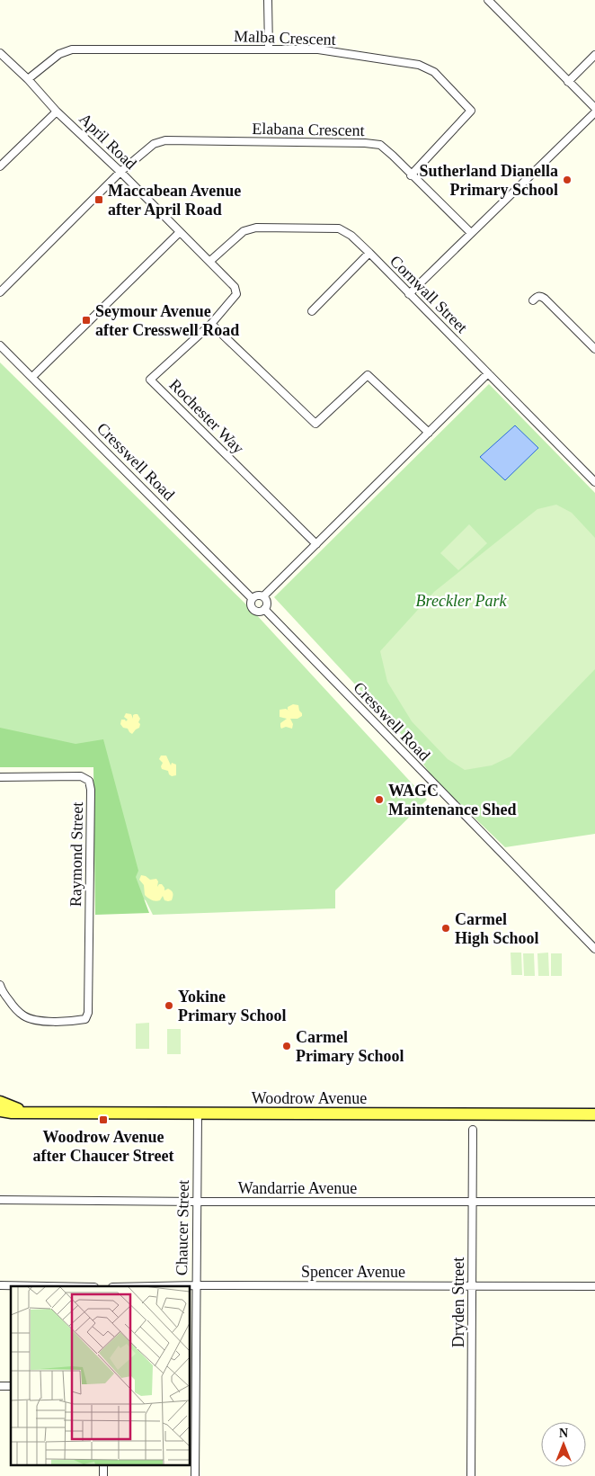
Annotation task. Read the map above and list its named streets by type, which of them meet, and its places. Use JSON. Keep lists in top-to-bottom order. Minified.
{"streets":{"main road":["Woodrow Avenue"],"street":["Malba Crescent","Elabana Crescent","April Road","Cornwall Street","Rochester Way","Cresswell Road","Raymond Street","Wandarrie Avenue","Chaucer Street","Spencer Avenue","Dryden Street"]},"crossings":[["Malba Crescent","Elabana Crescent"],["Malba Crescent","April Road"],["Elabana Crescent","April Road"],["April Road","Cornwall Street"],["April Road","Rochester Way"],["Woodrow Avenue","Chaucer Street"],["Wandarrie Avenue","Chaucer Street"],["Wandarrie Avenue","Dryden Street"],["Chaucer Street","Spencer Avenue"],["Spencer Avenue","Dryden Street"]],"parks":["Breckler Park"],"places":{"other":["Sutherland Dianella Primary School","WAGC Maintenance Shed","Carmel High School","Yokine Primary School","Carmel Primary School"],"transit":["Maccabean Avenue after April Road","Seymour Avenue after Cresswell Road","Woodrow Avenue after Chaucer Street"]},"north":"top"}
